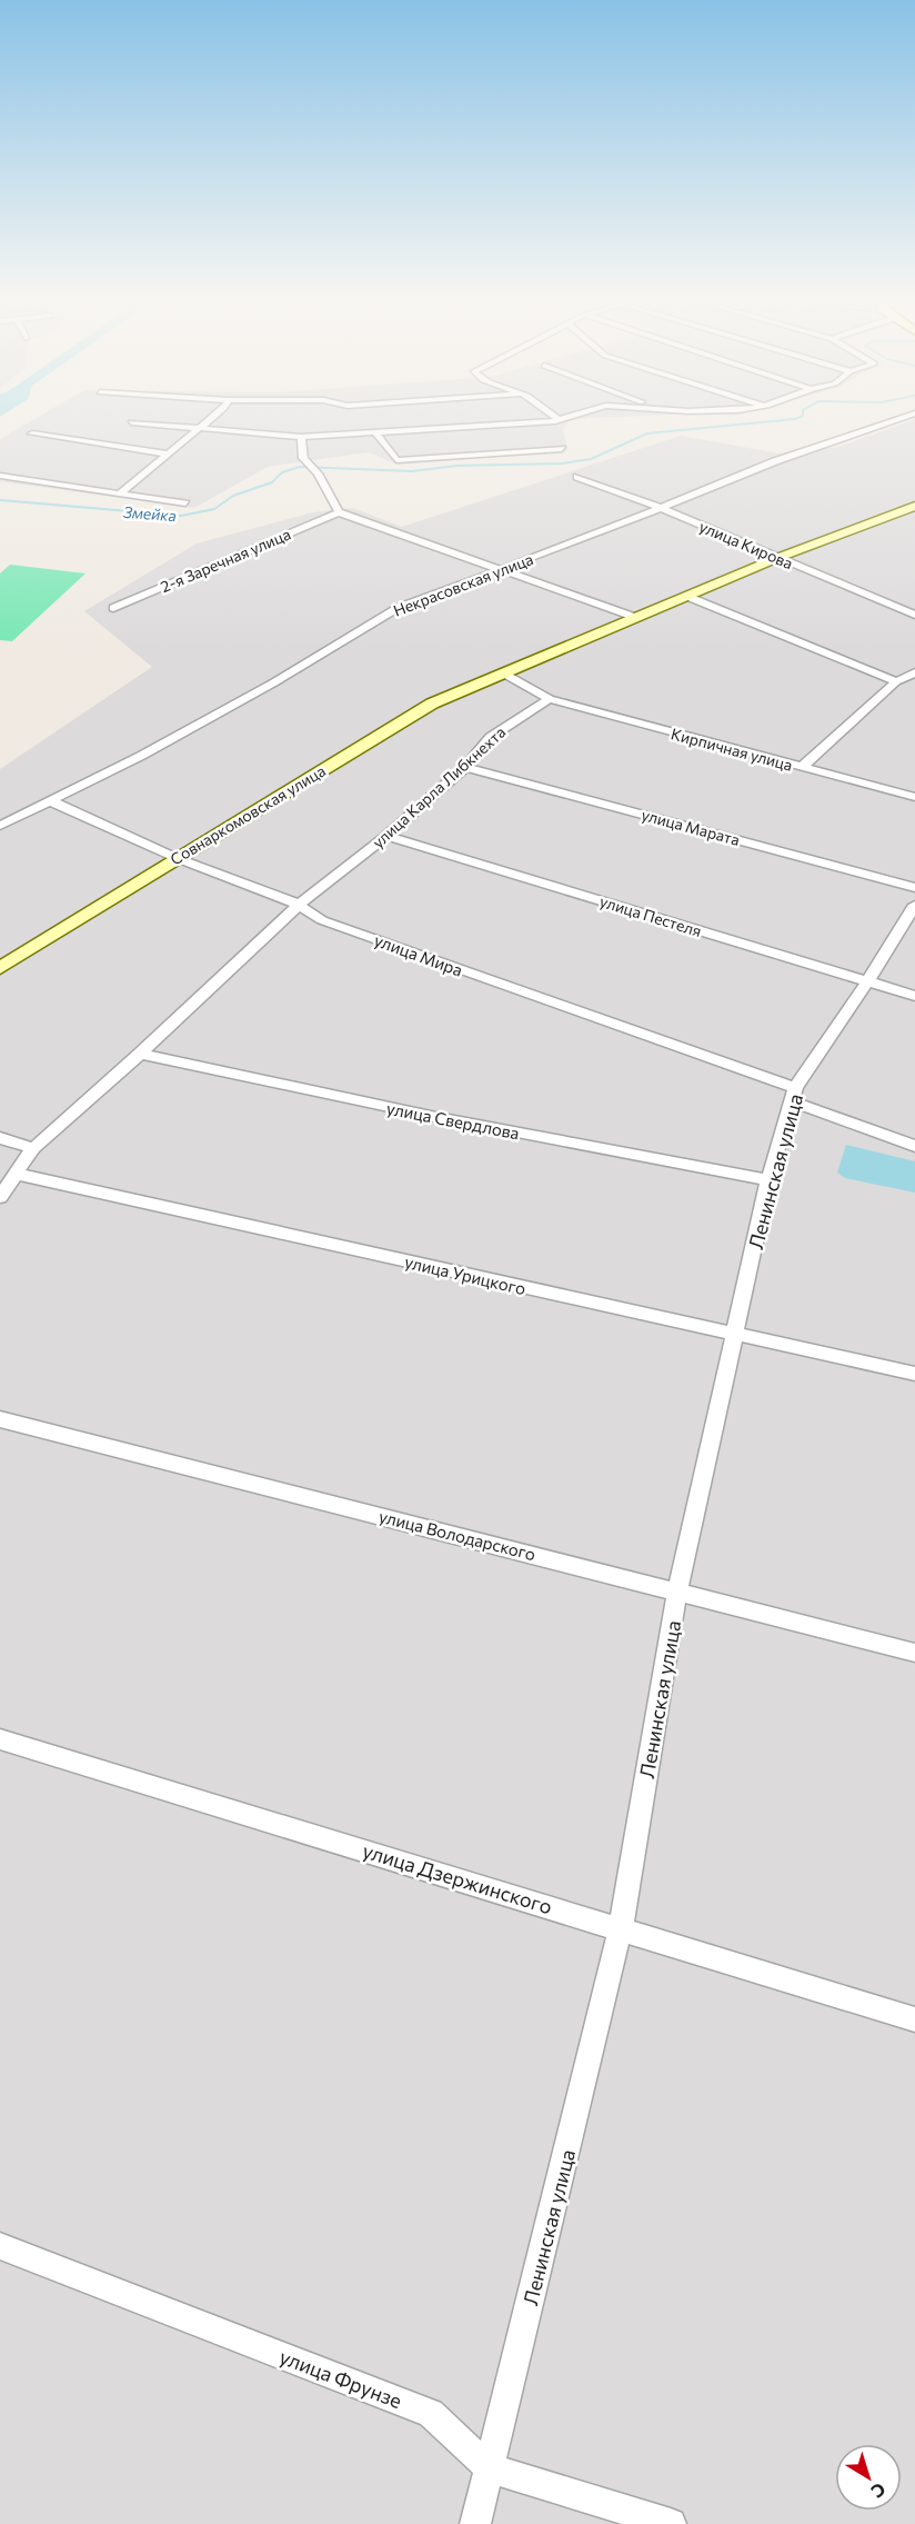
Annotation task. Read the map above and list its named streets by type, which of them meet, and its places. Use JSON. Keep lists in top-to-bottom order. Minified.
{"streets":{"street":["улица Кирова","2-я Заречная улица","Некрасовская улица","Кирпичная улица","улица Карла Либкнехта","Совнаркомовская улица","улица Марата","улица Пестеля","улица Мира","улица Свердлова","Ленинская улица","улица Урицкого","улица Володарского","улица Дзержинского","улица Фрунзе"]},"crossings":[["улица Кирова","Некрасовская улица"],["Некрасовская улица","улица Мира"],["Кирпичная улица","улица Карла Либкнехта"],["улица Карла Либкнехта","улица Марата"],["улица Карла Либкнехта","улица Пестеля"],["улица Карла Либкнехта","улица Мира"],["улица Карла Либкнехта","улица Свердлова"],["улица Карла Либкнехта","улица Урицкого"],["Совнаркомовская улица","улица Мира"],["улица Пестеля","Ленинская улица"],["улица Мира","Ленинская улица"],["улица Свердлова","Ленинская улица"],["Ленинская улица","улица Урицкого"],["Ленинская улица","улица Володарского"],["Ленинская улица","улица Дзержинского"],["Ленинская улица","улица Фрунзе"]],"water":["Змейка"],"north":"bottom right"}
